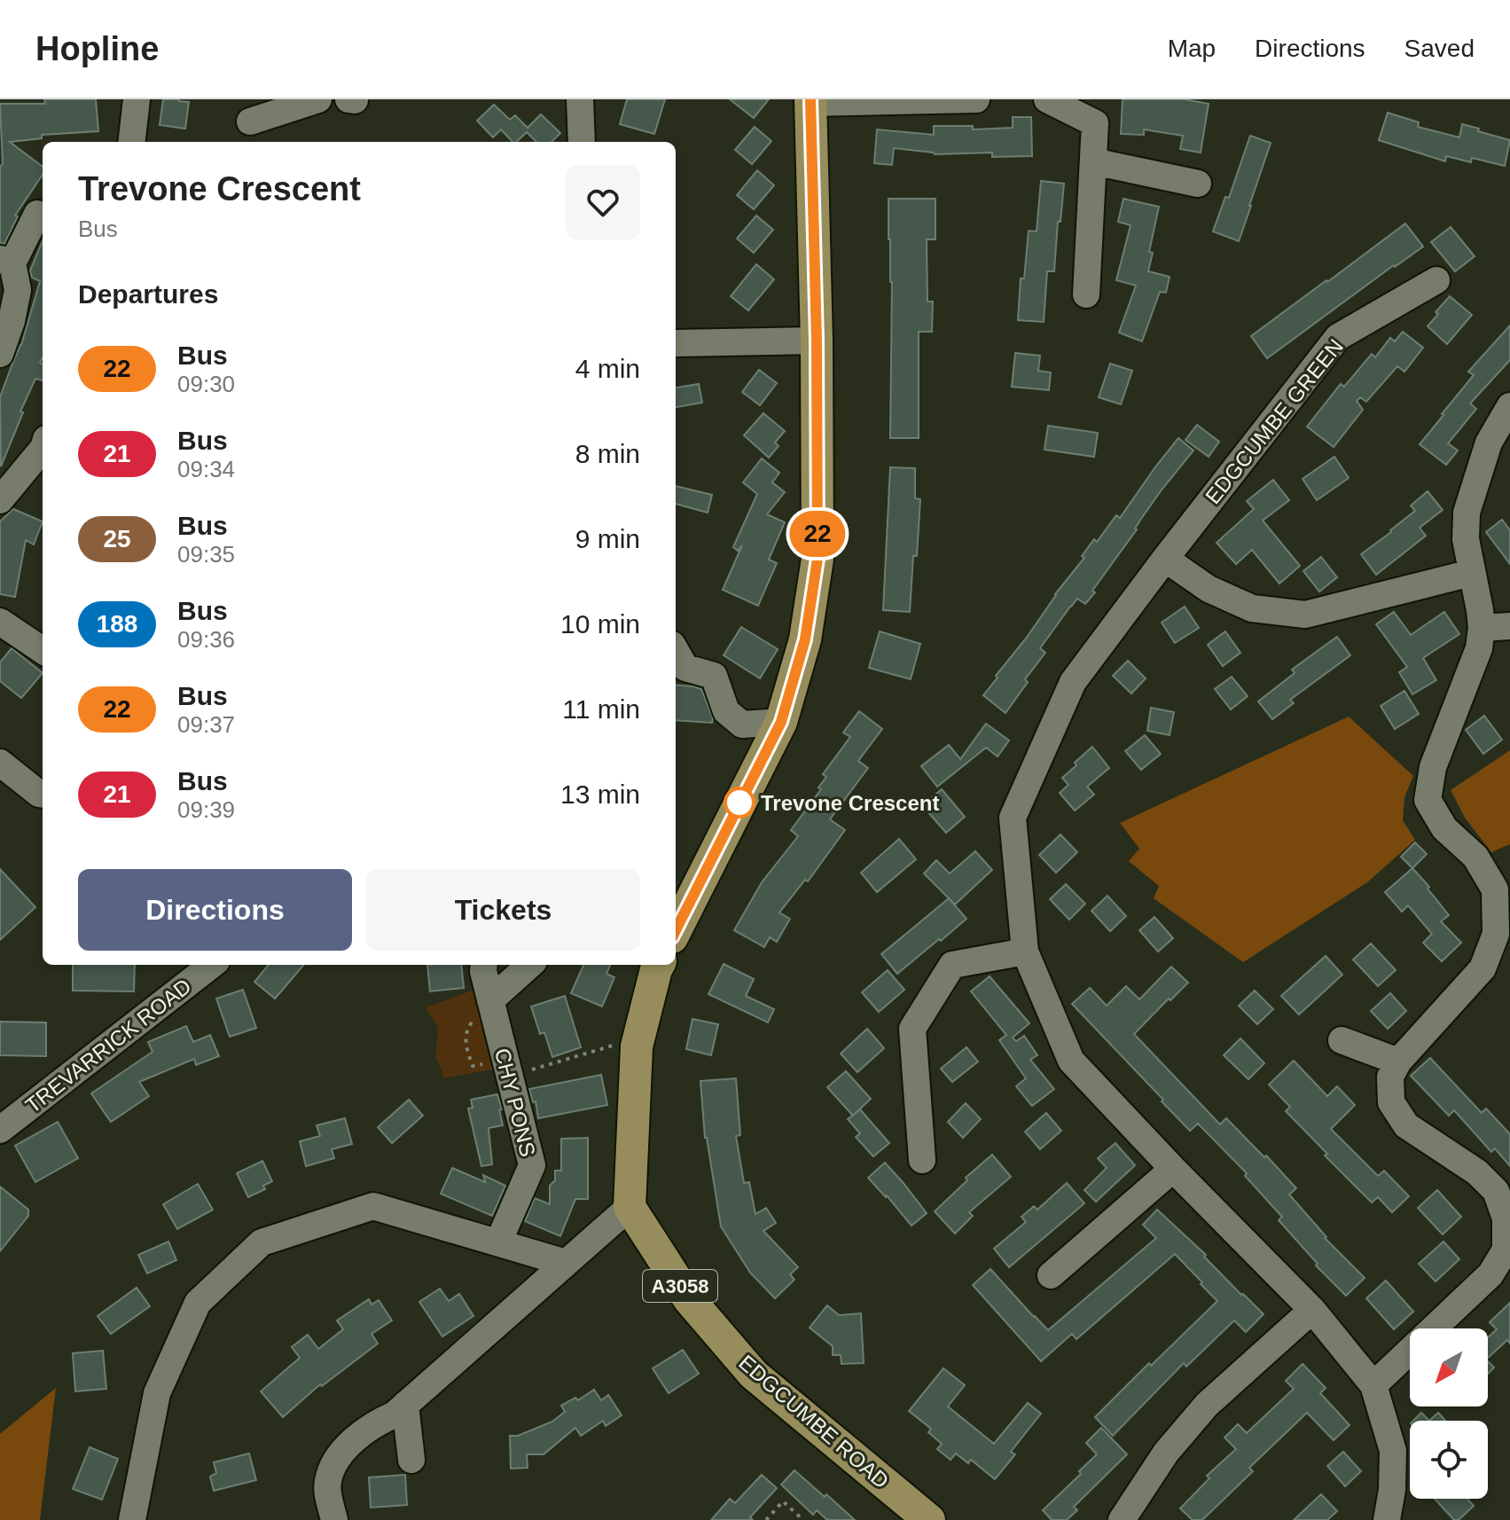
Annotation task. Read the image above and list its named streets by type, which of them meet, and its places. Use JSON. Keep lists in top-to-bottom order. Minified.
{"streets":{"main road":["A3058","EDGCUMBE ROAD"],"street":["EDGCUMBE GREEN","TREVARRICK ROAD","CHY PONS"]},"places":["Trevone Crescent"],"lines":["bus line 22"],"north":"bottom left","page":{"header":"Hopline","nav":["Map","Directions","Saved"],"on_map":"22","heading":[["Trevone Crescent","Bus"],"Departures"],"list":[{"mark":"22","name":"Bus","note":"09:30","value":"4 min"},{"mark":"21","name":"Bus","note":"09:34","value":"8 min"},{"mark":"25","name":"Bus","note":"09:35","value":"9 min"},{"mark":"188","name":"Bus","note":"09:36","value":"10 min"},{"mark":"22","name":"Bus","note":"09:37","value":"11 min"},{"mark":"21","name":"Bus","note":"09:39","value":"13 min"}],"buttons":["Directions","Tickets"]}}
